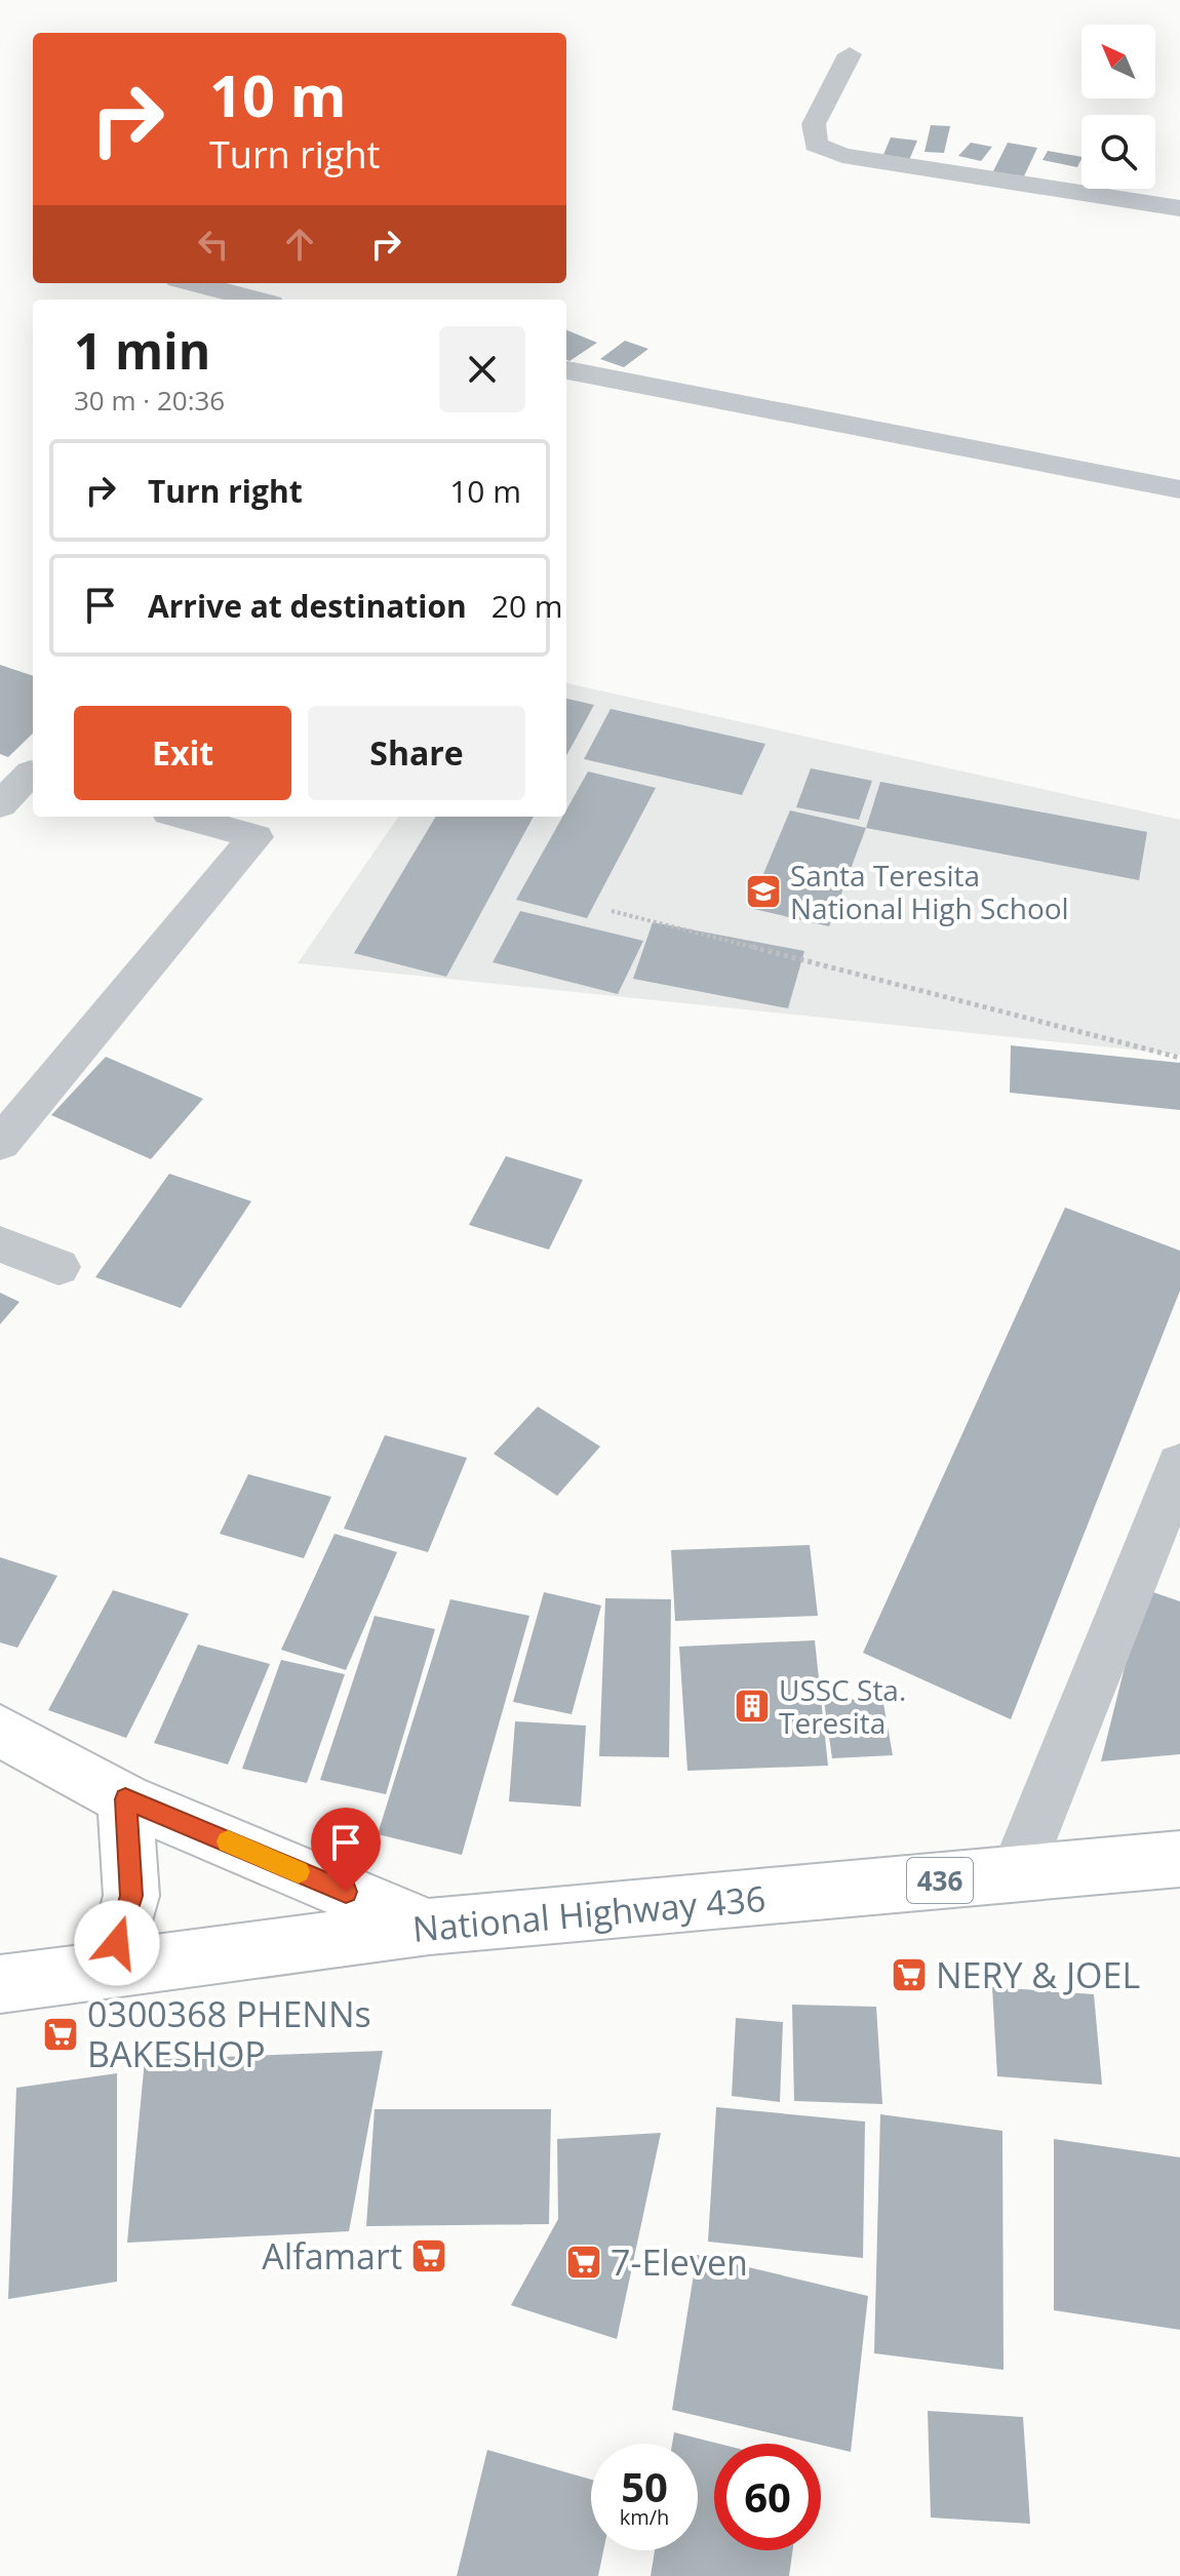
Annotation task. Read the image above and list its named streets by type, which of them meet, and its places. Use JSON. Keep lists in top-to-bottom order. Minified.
{"streets":{"main road":["436","National Highway 436"]},"places":{"school or university":["Santa Teresita National High School"],"building":["USSC Sta. Teresita"],"supermarket":["NERY & JOEL","0300368 PHENNs BAKESHOP","Alfamart","7-Eleven"]},"north":"top left","page":{"turn":["10 m","Turn right"],"heading":["1 min","30 m · 20:36"],"list":[{"name":"Turn right","value":"10 m"},{"name":"Arrive at destination","value":"20 m"}],"buttons":["Exit","Share"],"speed":"50 km/h","limit":"60"}}
